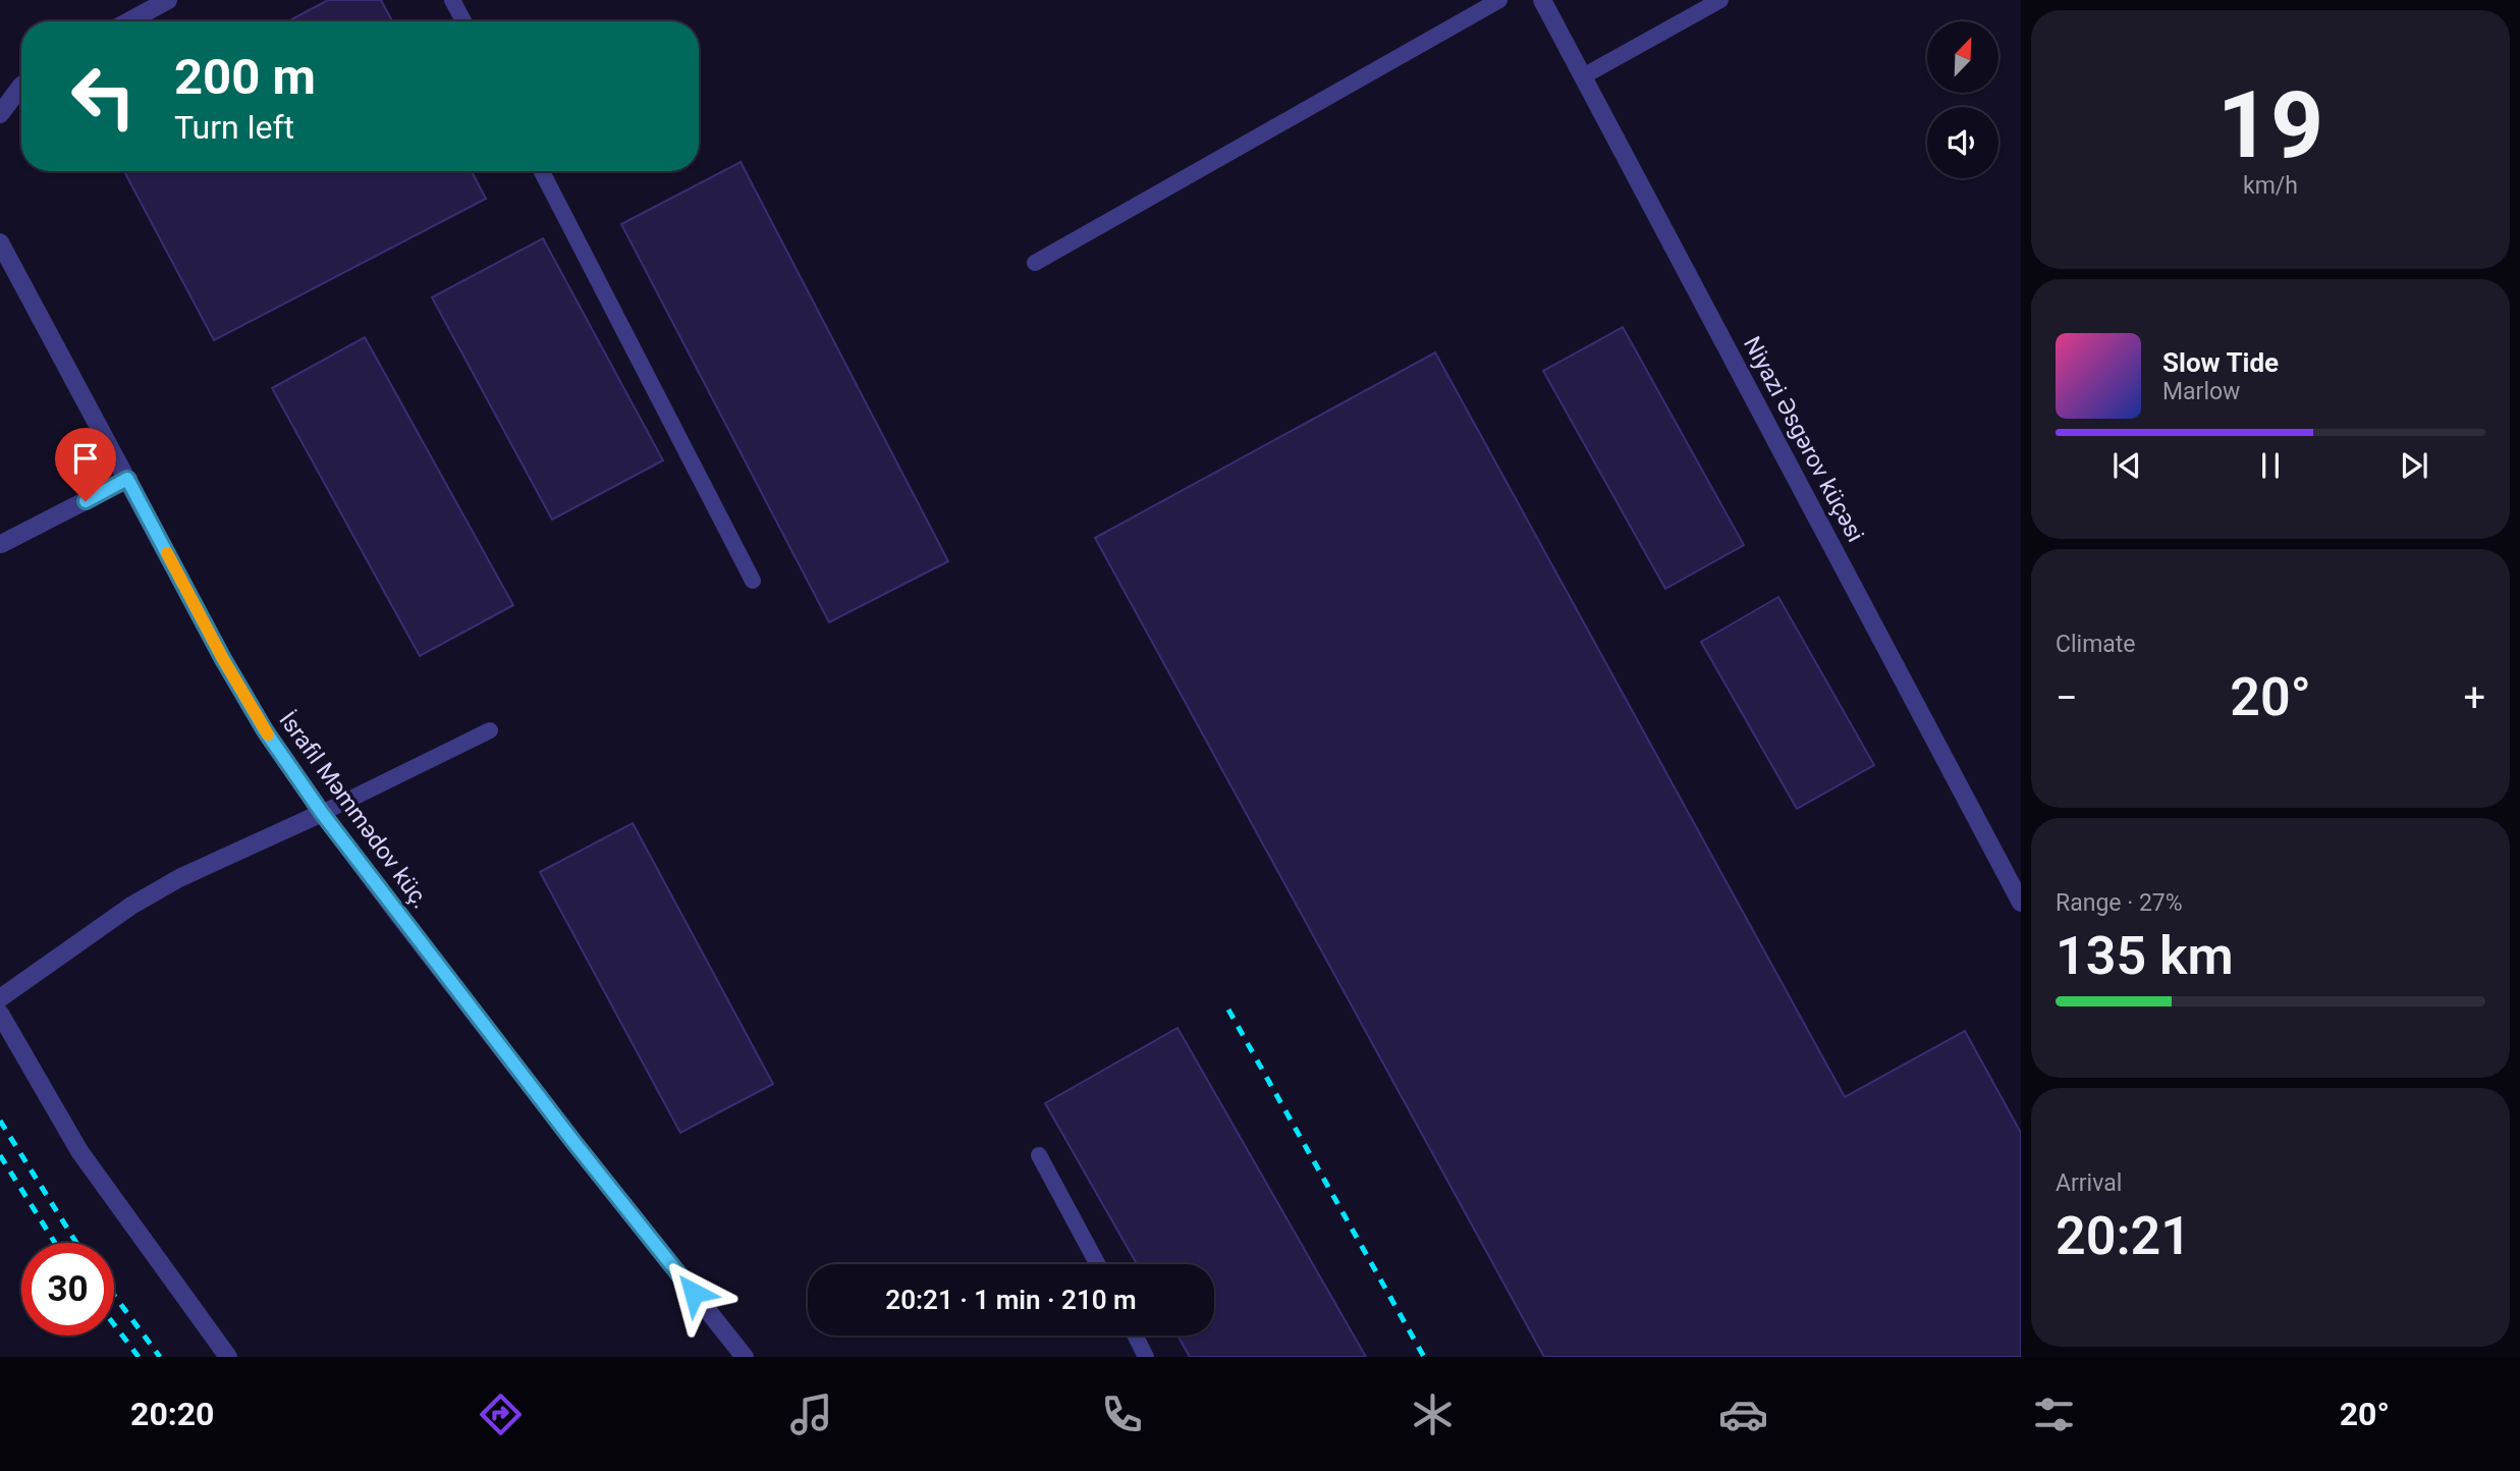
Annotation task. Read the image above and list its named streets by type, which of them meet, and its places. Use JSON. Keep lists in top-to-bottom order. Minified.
{"streets":{"street":["Niyazi Əsgərov küçəsi","İsrafil Məmmədov küç."]},"north":"top right","page":{"tile":[["19","km/h"],"Climate",["Range · 27%","135 km"],["Arrival","20:21"]],"turn":["200 m","Turn left"],"song":["Slow Tide","Marlow"],"heat":["−","20°","+"],"limit":"30","trip":"20:21 · 1 min · 210 m","tabs":["20:20","20°"]}}
